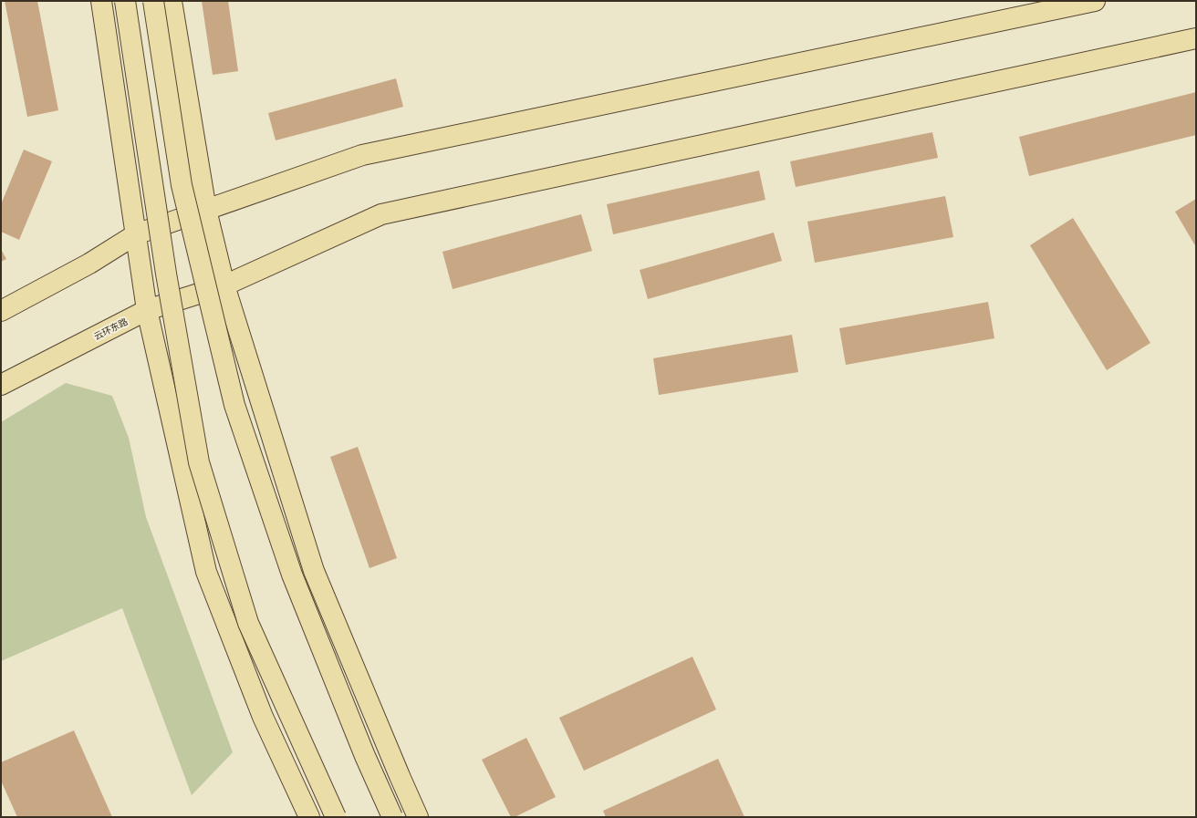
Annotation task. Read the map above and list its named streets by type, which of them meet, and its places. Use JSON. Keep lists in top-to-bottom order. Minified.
{"streets":{"main road":["云环东路"]}}
